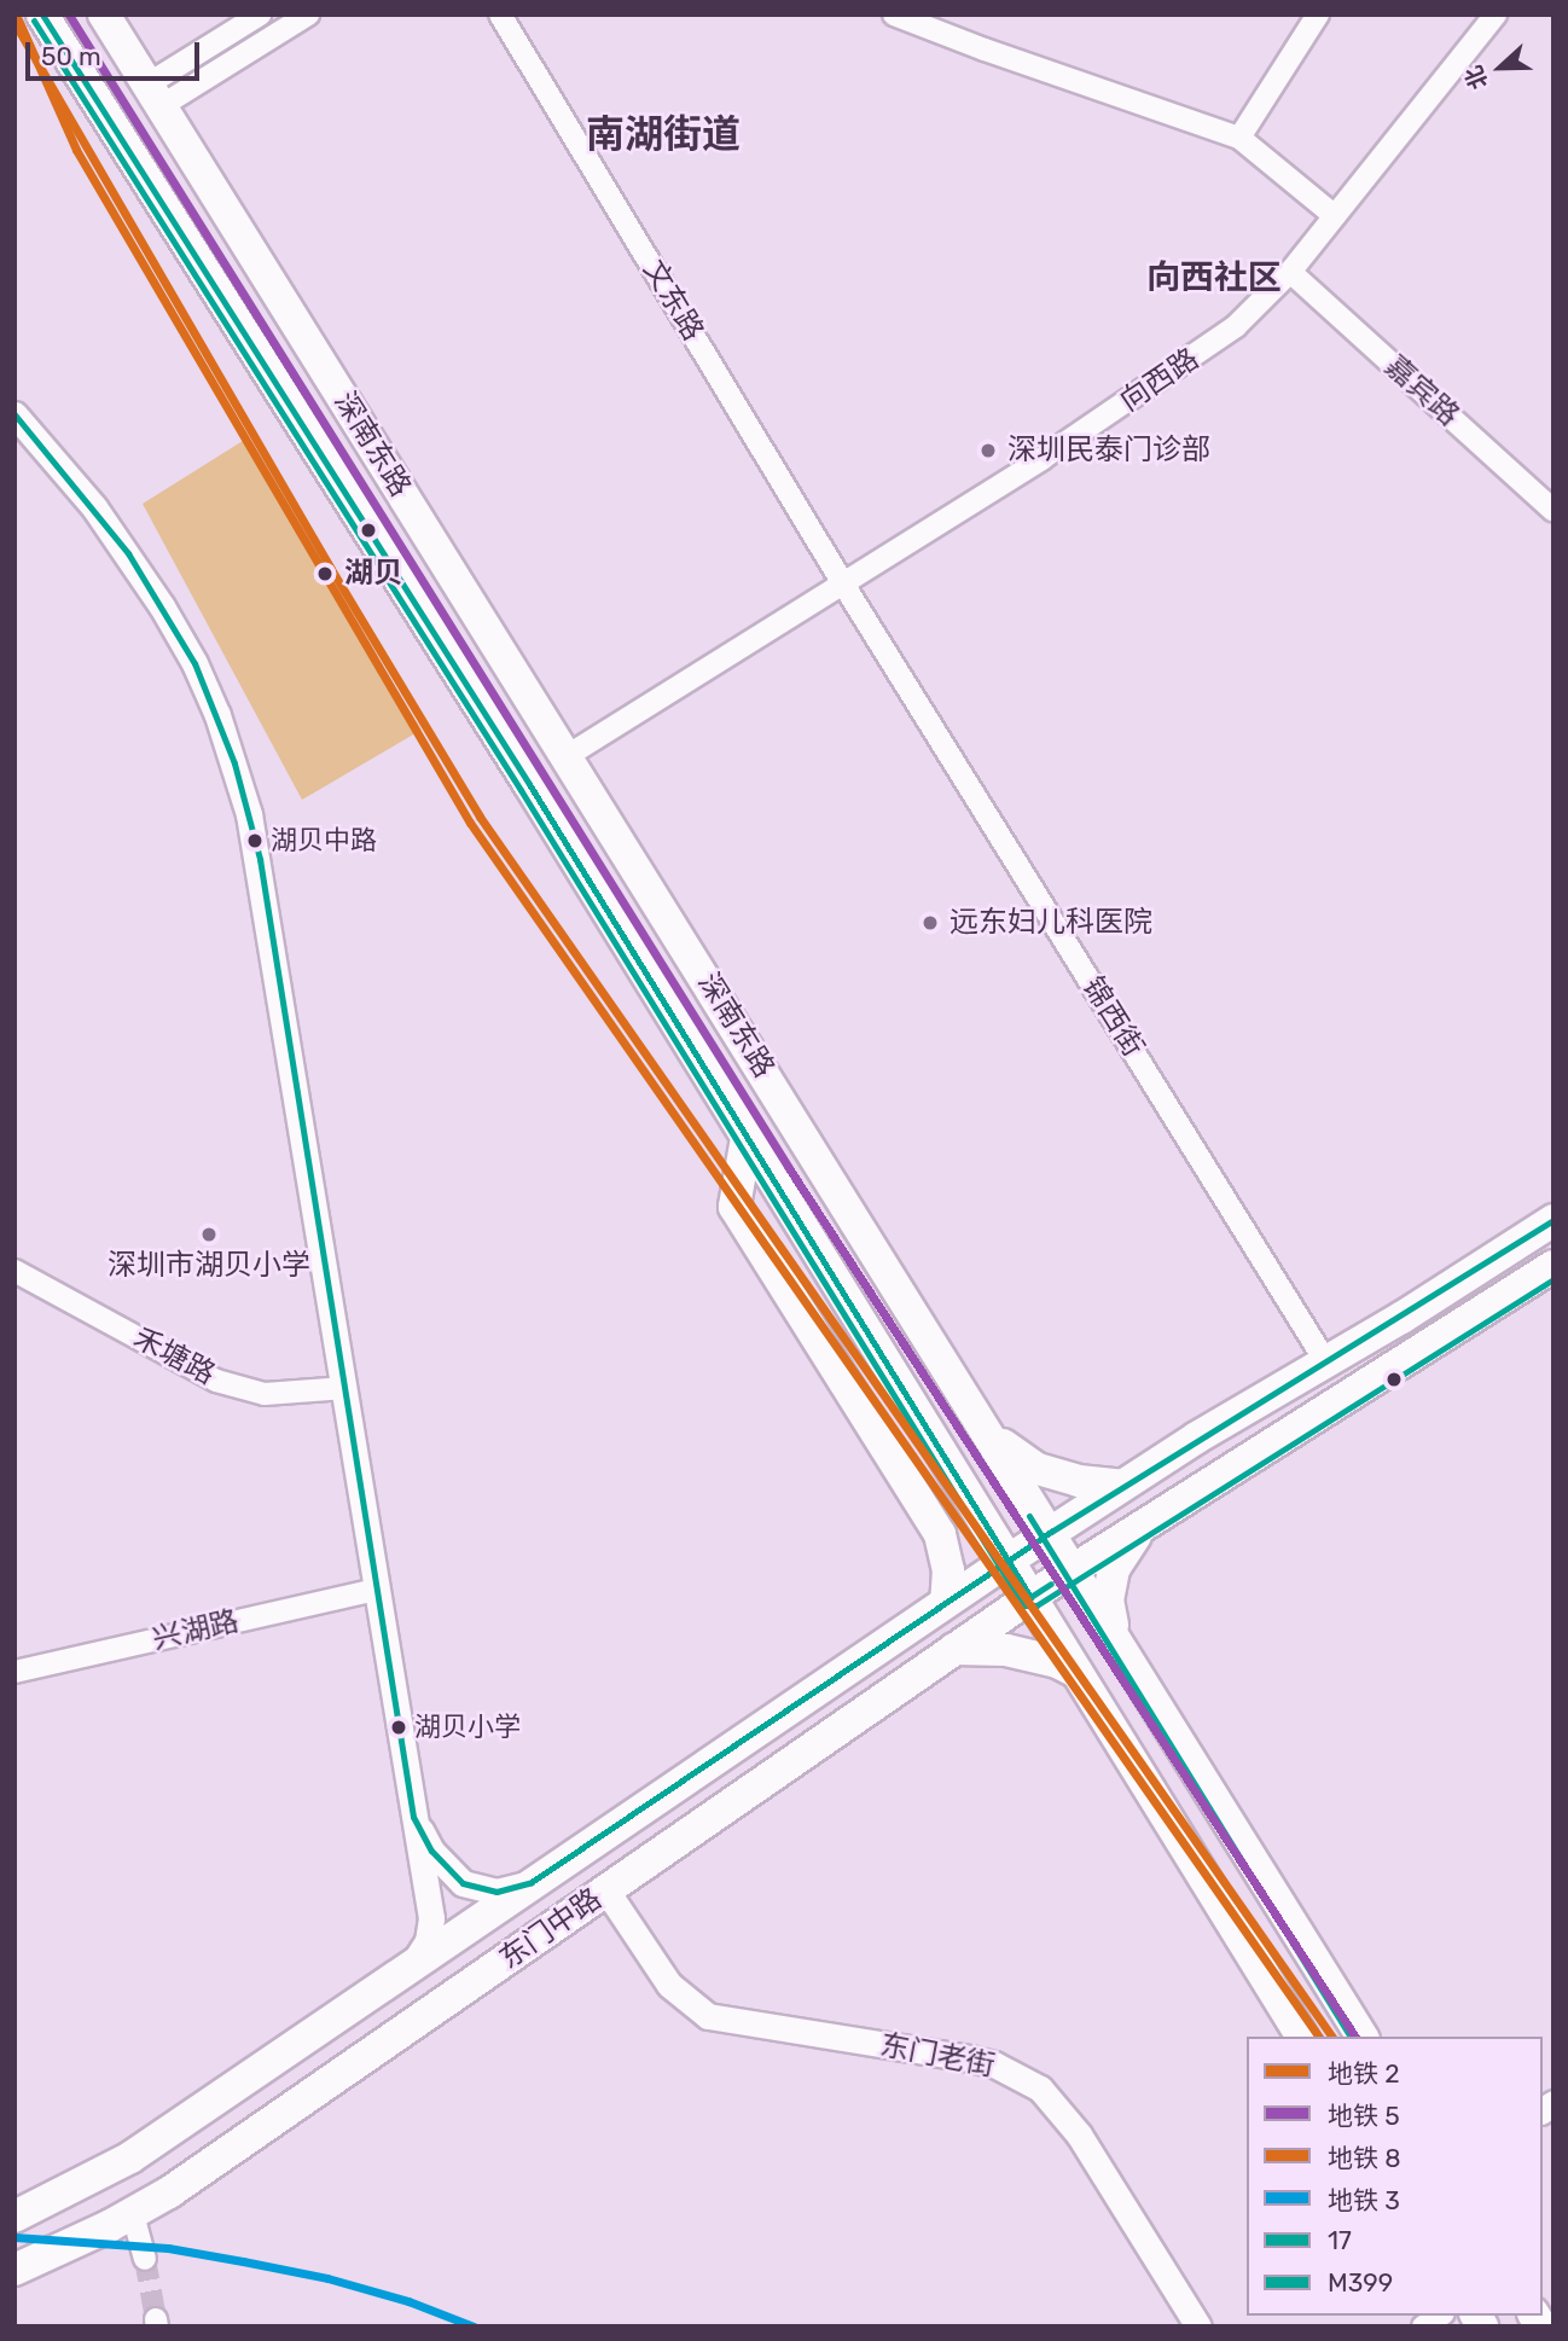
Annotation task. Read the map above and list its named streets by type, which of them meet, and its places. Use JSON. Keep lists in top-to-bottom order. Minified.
{"streets":{"main road":["深南东路","东门中路"],"street":["文东路","向西路","嘉宾路","锦西街","禾塘路","兴湖路","东门老街"]},"crossings":[["文东路","向西路"],["文东路","锦西街"],["向西路","嘉宾路"],["向西路","深南东路"],["向西路","锦西街"],["深南东路","东门中路"],["锦西街","东门中路"],["东门中路","东门老街"]],"districts":["南湖街道","向西社区"],"places":["深圳民泰门诊部","湖贝","湖贝中路","远东妇儿科医院","深圳市湖贝小学","湖贝小学"],"lines":["metro line 5","transit line 17","metro line 8","transit line M399","metro line 2","metro line 3"],"legend":["地铁 2","地铁 5","地铁 8","地铁 3","17","M399"],"scale_bar":"50 m","north":"left"}
